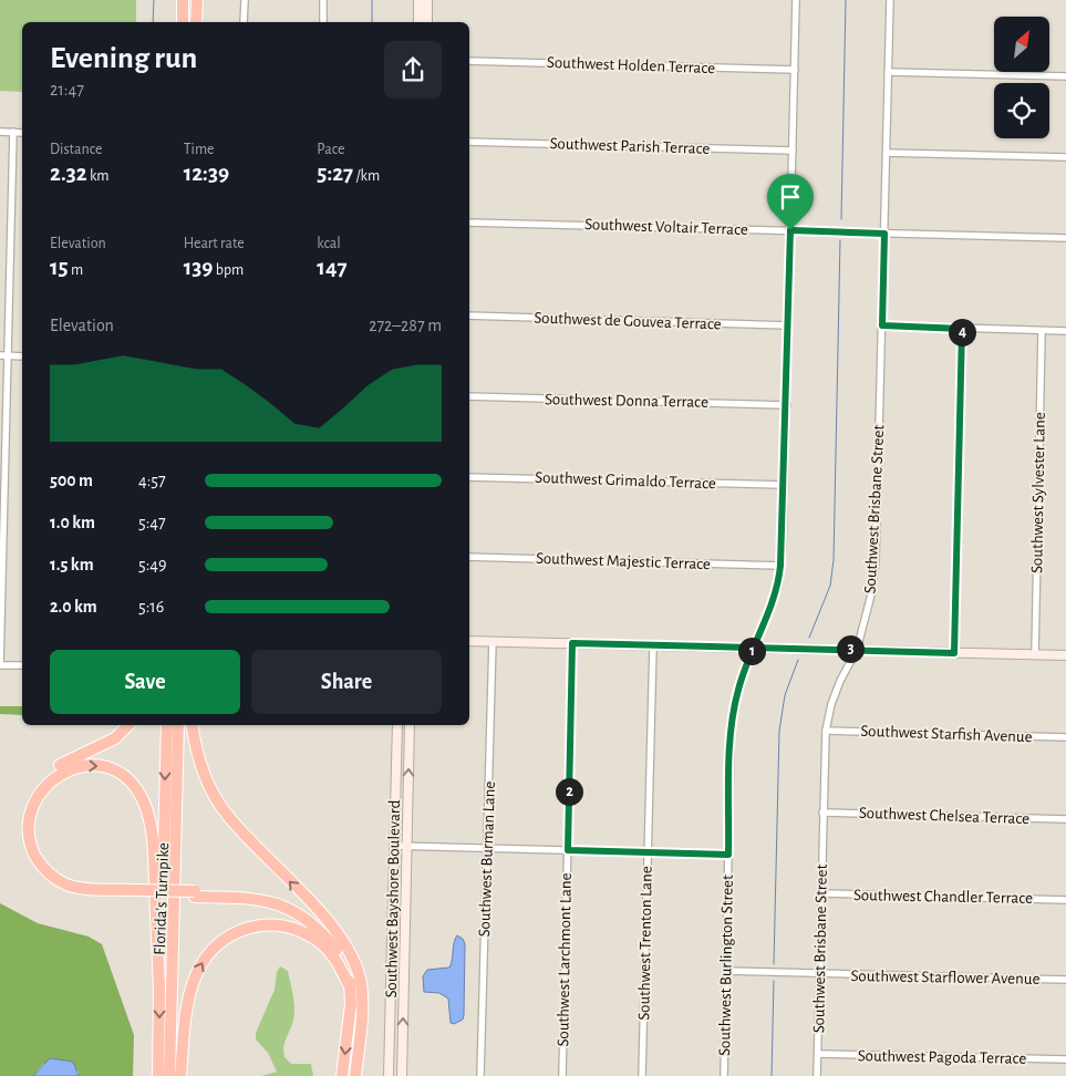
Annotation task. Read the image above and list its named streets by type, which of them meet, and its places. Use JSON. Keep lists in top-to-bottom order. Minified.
{"streets":{"highway":["Florida's Turnpike"],"main road":["Southwest Bayshore Boulevard"],"street":["Southwest Holden Terrace","Southwest Parish Terrace","Southwest Voltair Terrace","Southwest de Gouvea Terrace","Southwest Donna Terrace","Southwest Grimaldo Terrace","Southwest Sylvester Lane","Southwest Brisbane Street","Southwest Majestic Terrace","Southwest Starfish Avenue","Southwest Chelsea Terrace","Southwest Burman Lane","Southwest Chandler Terrace","Southwest Trenton Lane","Southwest Larchmont Lane","Southwest Burlington Street","Southwest Starflower Avenue","Southwest Pagoda Terrace"]},"crossings":[["Southwest Holden Terrace","Southwest Burlington Street"],["Southwest Parish Terrace","Southwest Burlington Street"],["Southwest Voltair Terrace","Southwest Brisbane Street"],["Southwest Voltair Terrace","Southwest Burlington Street"],["Southwest de Gouvea Terrace","Southwest Burlington Street"],["Southwest Donna Terrace","Southwest Burlington Street"],["Southwest Grimaldo Terrace","Southwest Burlington Street"],["Southwest Brisbane Street","Southwest Starfish Avenue"],["Southwest Brisbane Street","Southwest Chelsea Terrace"],["Southwest Brisbane Street","Southwest Chandler Terrace"],["Southwest Brisbane Street","Southwest Starflower Avenue"],["Southwest Brisbane Street","Southwest Pagoda Terrace"],["Southwest Majestic Terrace","Southwest Burlington Street"],["Southwest Burlington Street","Southwest Starflower Avenue"]],"north":"top right","page":{"heading":["Evening run","21:47"],"stats":[["Distance","2.32 km"],["Time","12:39"],["Pace","5:27 /km"],["Elevation","15 m"],["Heart rate","139 bpm"],["kcal","147"]],"chart":["Elevation","272–287 m"],"pins":["4","3","1","2"],"list":[{"name":"500 m","note":"4:57"},{"name":"1.0 km","note":"5:47"},{"name":"1.5 km","note":"5:49"},{"name":"2.0 km","note":"5:16"}],"buttons":["Save","Share"]}}
